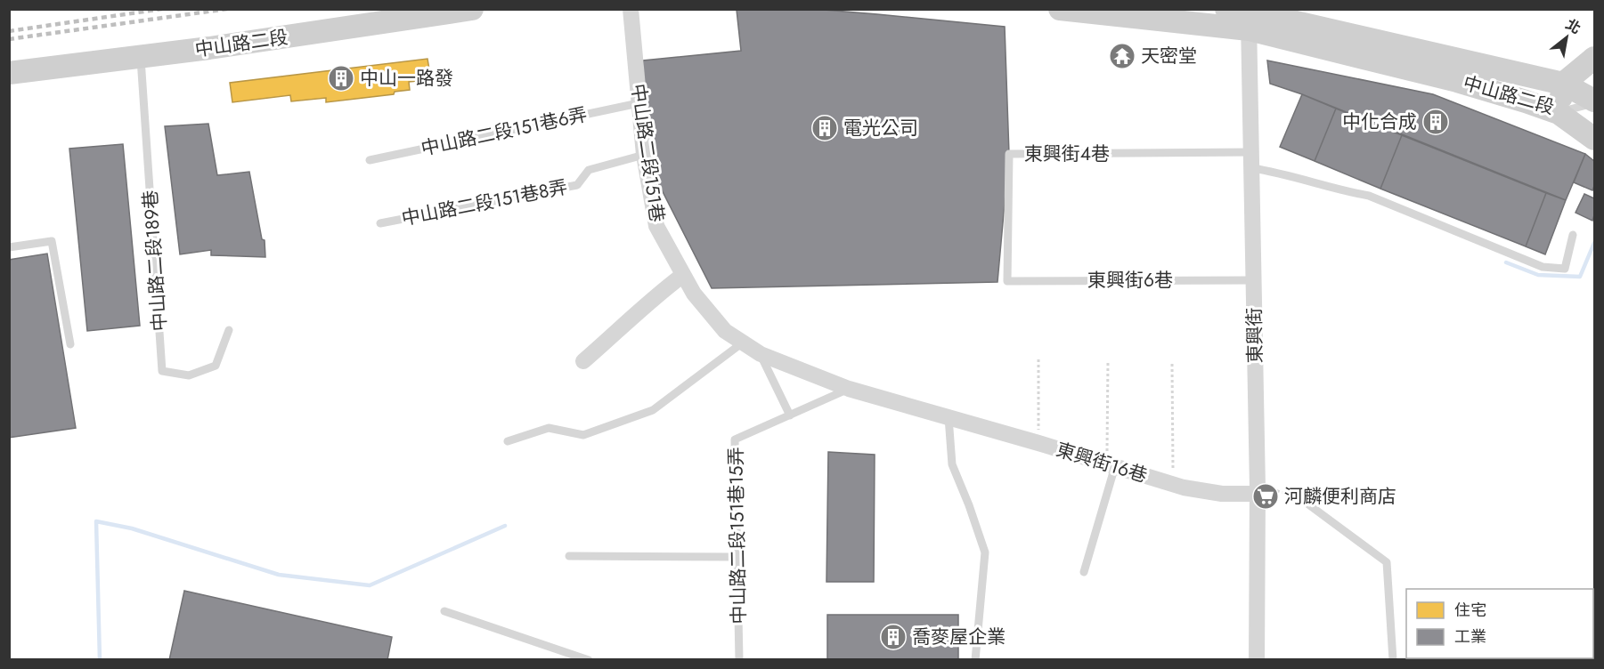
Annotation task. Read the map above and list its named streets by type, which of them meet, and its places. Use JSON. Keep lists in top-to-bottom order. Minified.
{"streets":{"main road":["中山路二段"],"street":["中山路二段151巷","東興街","東興街16巷"],"lane":["中山路二段151巷6弄","東興街4巷","中山路二段151巷8弄","中山路二段189巷","東興街6巷","中山路二段151巷15弄"]},"crossings":[["中山路二段","中山路二段189巷"],["中山路二段","東興街"],["中山路二段151巷6弄","中山路二段151巷"],["中山路二段151巷","中山路二段151巷8弄"],["中山路二段151巷","東興街16巷"],["中山路二段151巷","中山路二段151巷15弄"],["東興街4巷","東興街6巷"],["東興街4巷","東興街"],["東興街6巷","東興街"],["東興街","東興街16巷"],["東興街16巷","中山路二段151巷15弄"]],"places":{"temple":["天密堂"],"building":["中山一路發","中化合成","電光公司","喬麥屋企業"],"supermarket":["河麟便利商店"]},"legend":["住宅","工業"],"north":"top right"}
